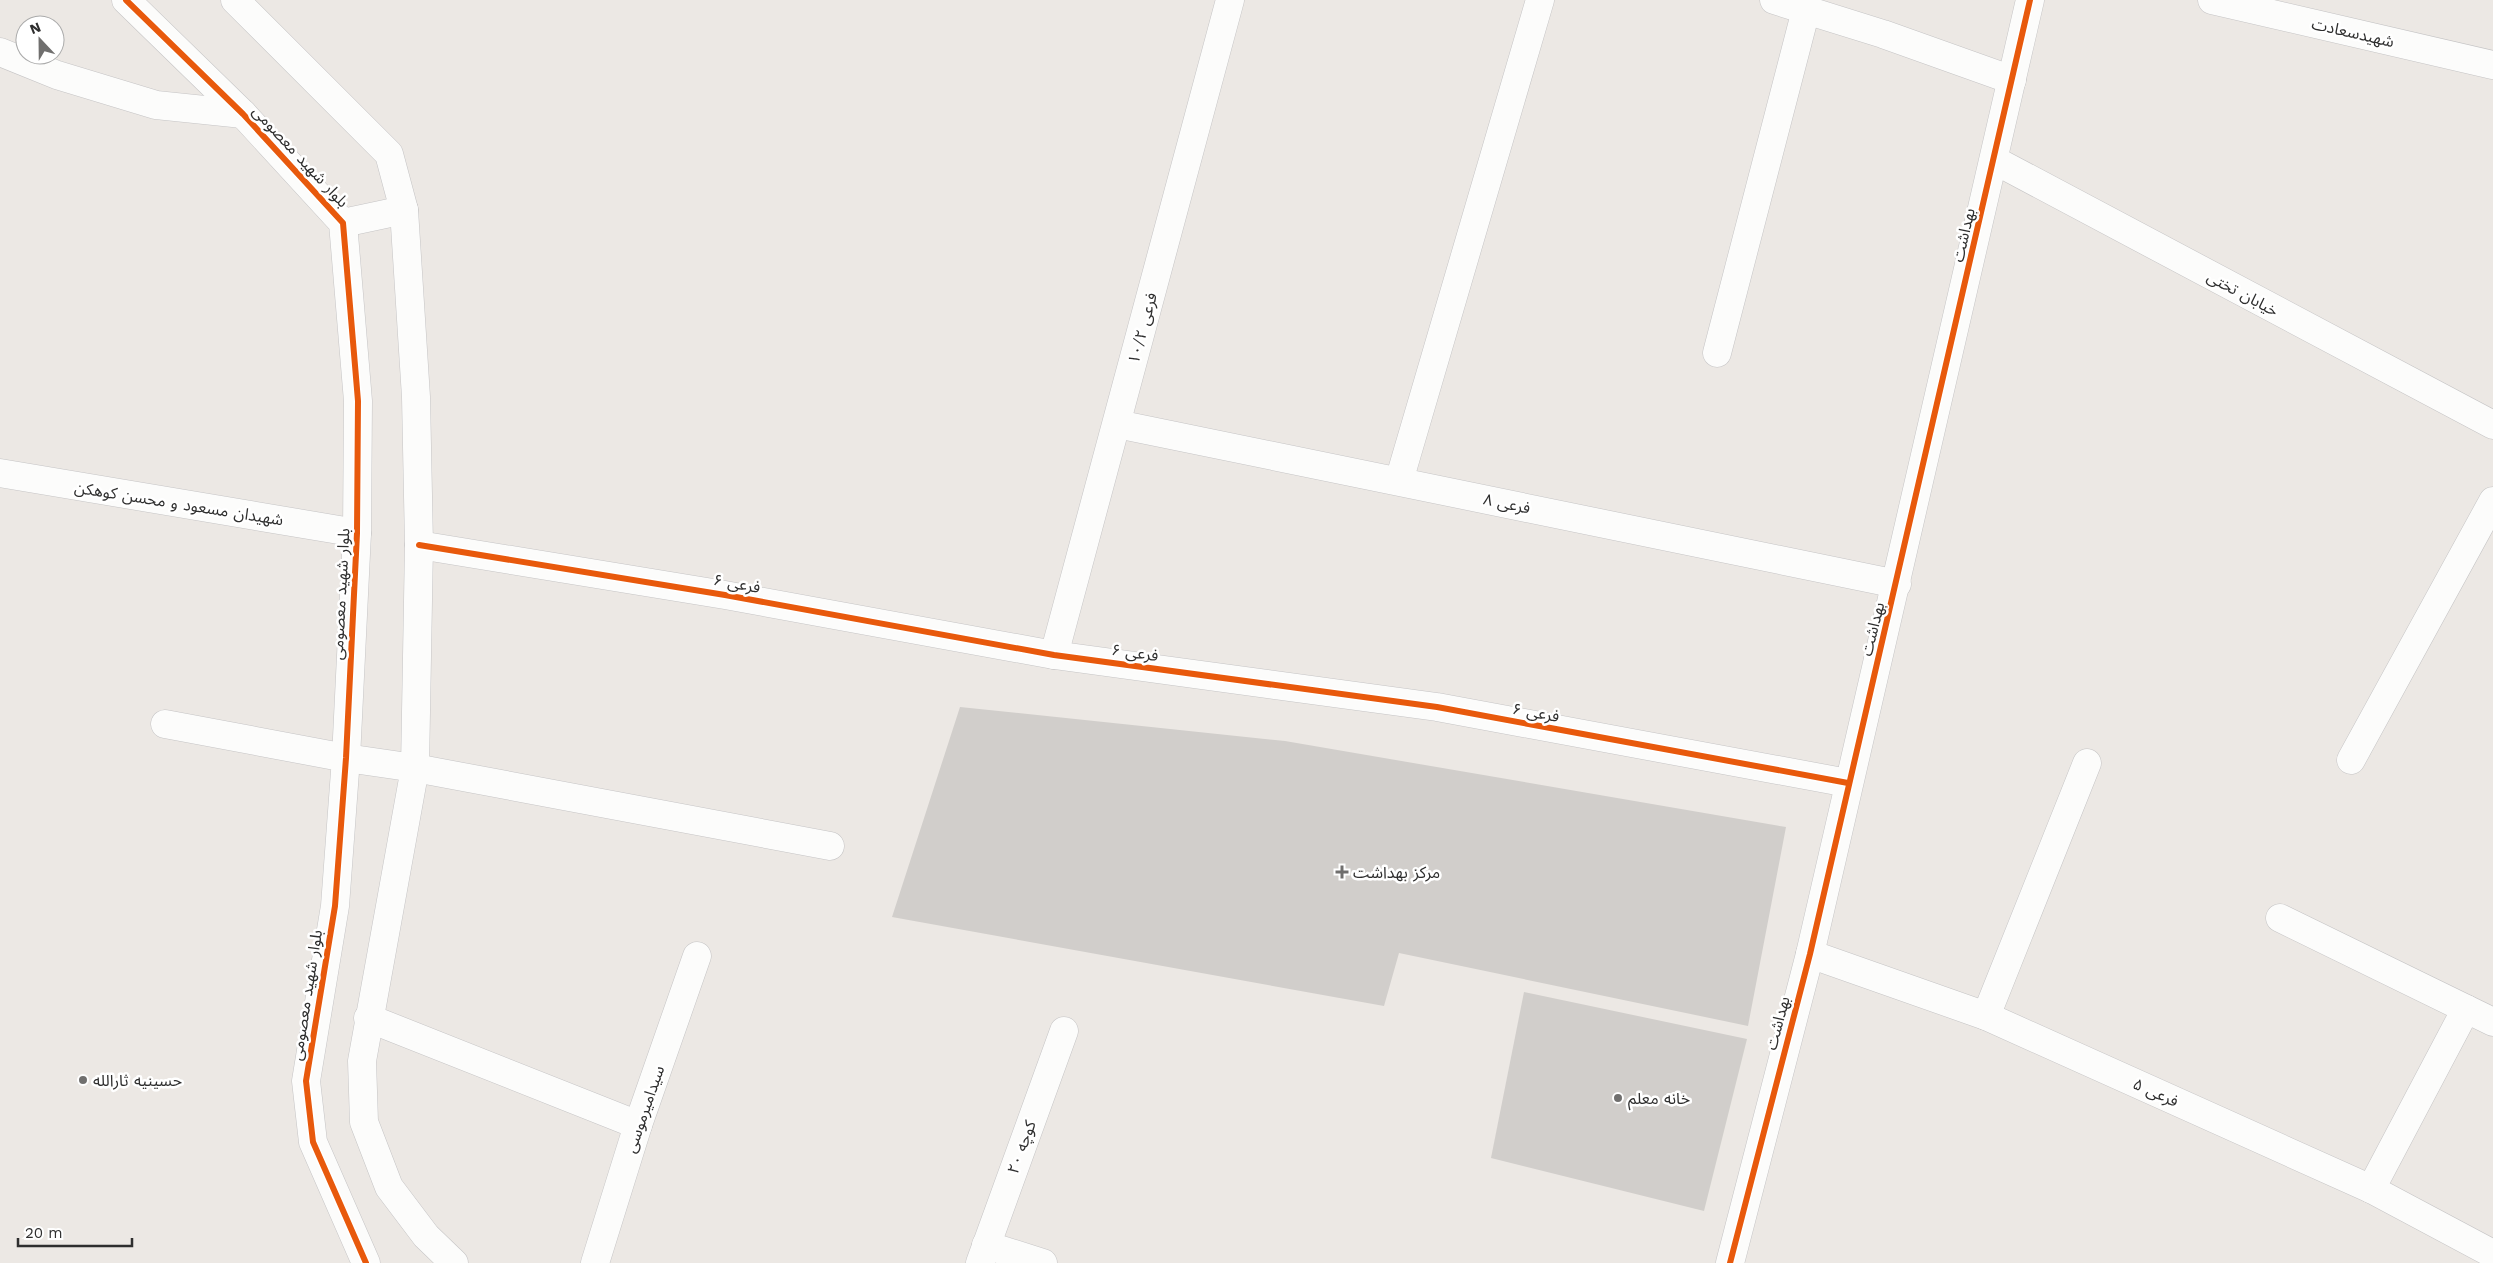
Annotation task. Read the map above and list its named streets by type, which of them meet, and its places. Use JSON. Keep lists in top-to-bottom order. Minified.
{"streets":{"street":["شهیدسعادت","بلوار شهید معصومی","بهداشت","خیابان تختی","فرعی ۱۰/۲","شهیدان مسعود و محسن کوهکن","فرعی ۸","فرعی ۶","فرعی ۵","سیدامیرموسی","کوچه ۲۰"]},"crossings":[["بلوار شهید معصومی","شهیدان مسعود و محسن کوهکن"],["بهداشت","خیابان تختی"],["بهداشت","فرعی ۸"],["بهداشت","فرعی ۶"],["بهداشت","فرعی ۵"],["فرعی ۱۰/۲","فرعی ۸"],["فرعی ۱۰/۲","فرعی ۶"]],"places":{"health":["مرکز بهداشت"],"other":["حسینیه ثارالله","خانه معلم"]},"scale_bar":"20 m","north":"top"}
